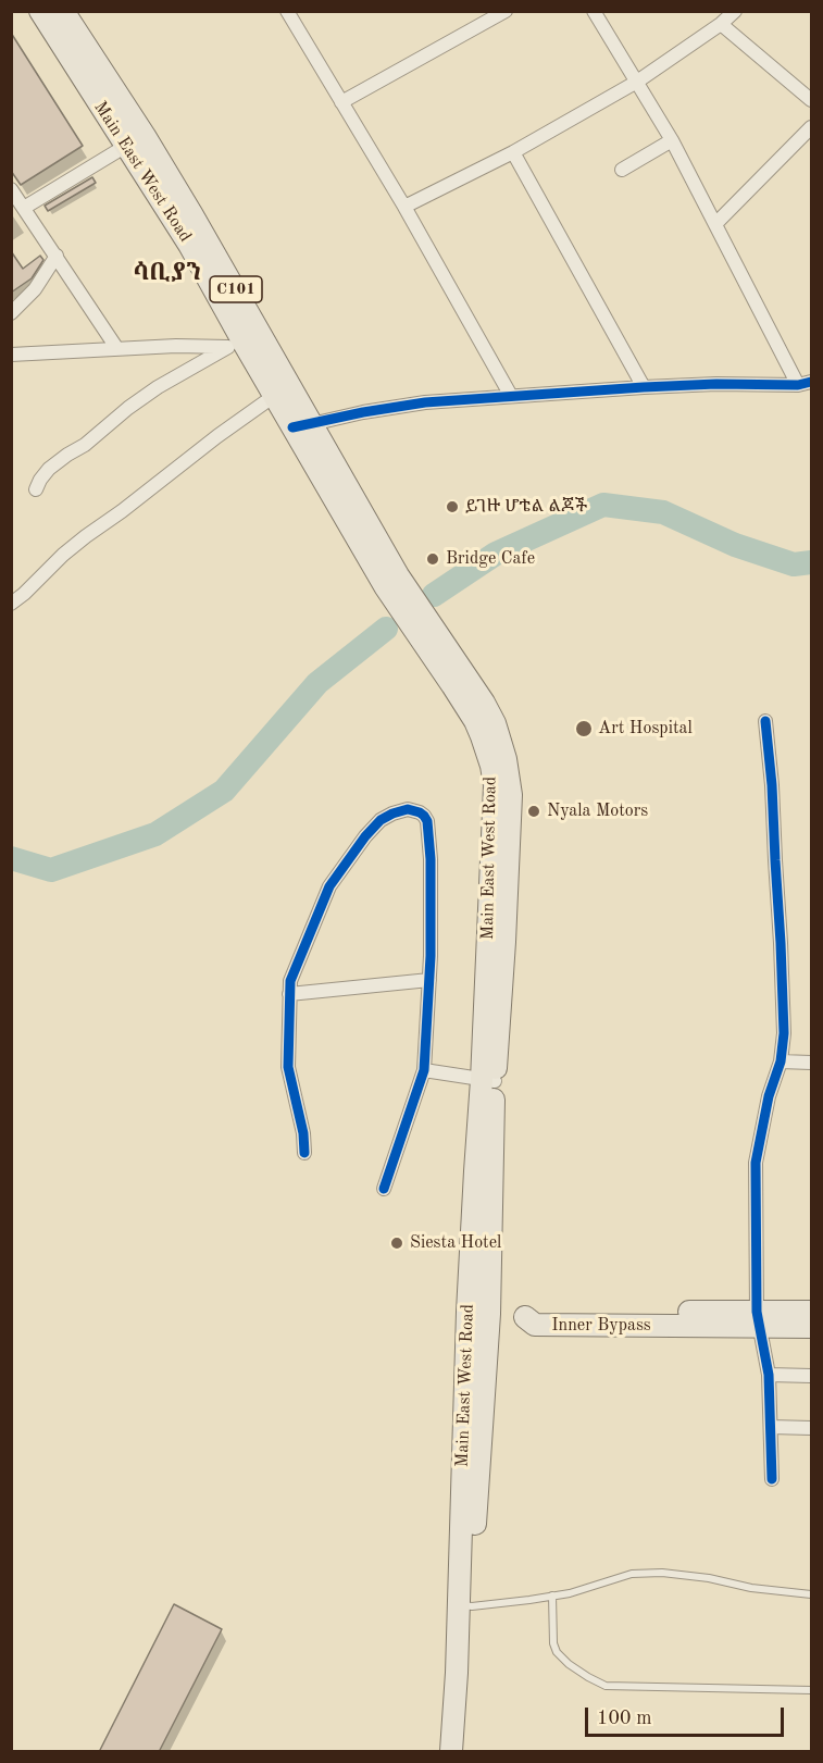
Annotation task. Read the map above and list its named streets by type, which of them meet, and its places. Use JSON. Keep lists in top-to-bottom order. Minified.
{"streets":{"main road":["Main East West Road","C101","Inner Bypass"]},"crossings":[["Main East West Road","Inner Bypass"]],"districts":["ሳቢያን"],"places":["ይገዙ ሆቴል ልጆች","Bridge Cafe","Art Hospital","Nyala Motors","Siesta Hotel"],"scale_bar":"100 m"}
